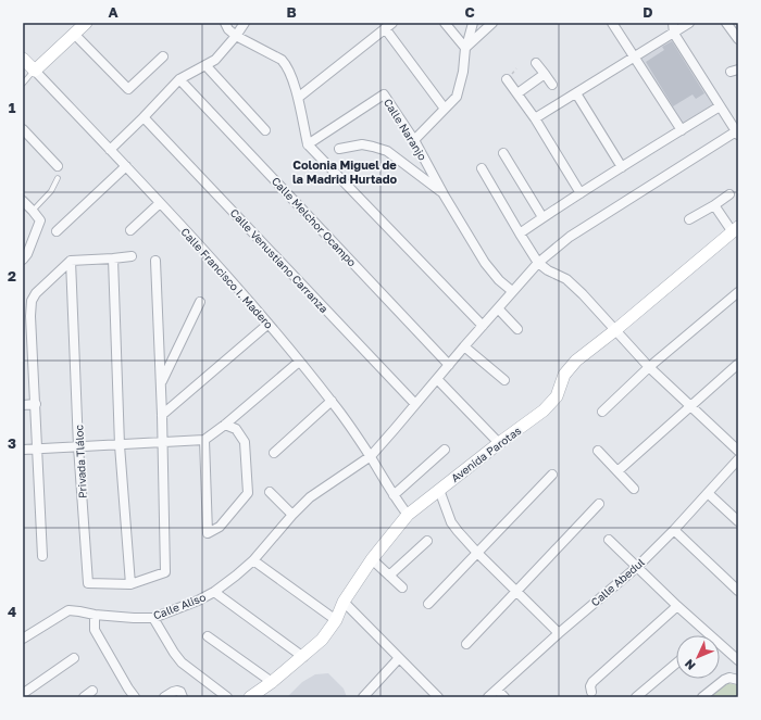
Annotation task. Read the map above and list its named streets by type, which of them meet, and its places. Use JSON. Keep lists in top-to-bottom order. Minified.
{"streets":{"street":["Calle Naranjo","Calle Melchor Ocampo","Calle Venustiano Carranza","Calle Francisco I. Madero","Avenida Parotas","Privada Tláloc","Calle Abedul","Calle Aliso"]},"crossings":[["Calle Naranjo","Calle Aliso"],["Calle Melchor Ocampo","Calle Aliso"],["Calle Venustiano Carranza","Calle Aliso"],["Calle Francisco I. Madero","Avenida Parotas"],["Calle Francisco I. Madero","Calle Aliso"]],"districts":["Colonia Miguel de la Madrid Hurtado"],"north":"bottom left","grid":{"columns":["A","B","C","D"],"rows":["1","2","3","4"]}}
